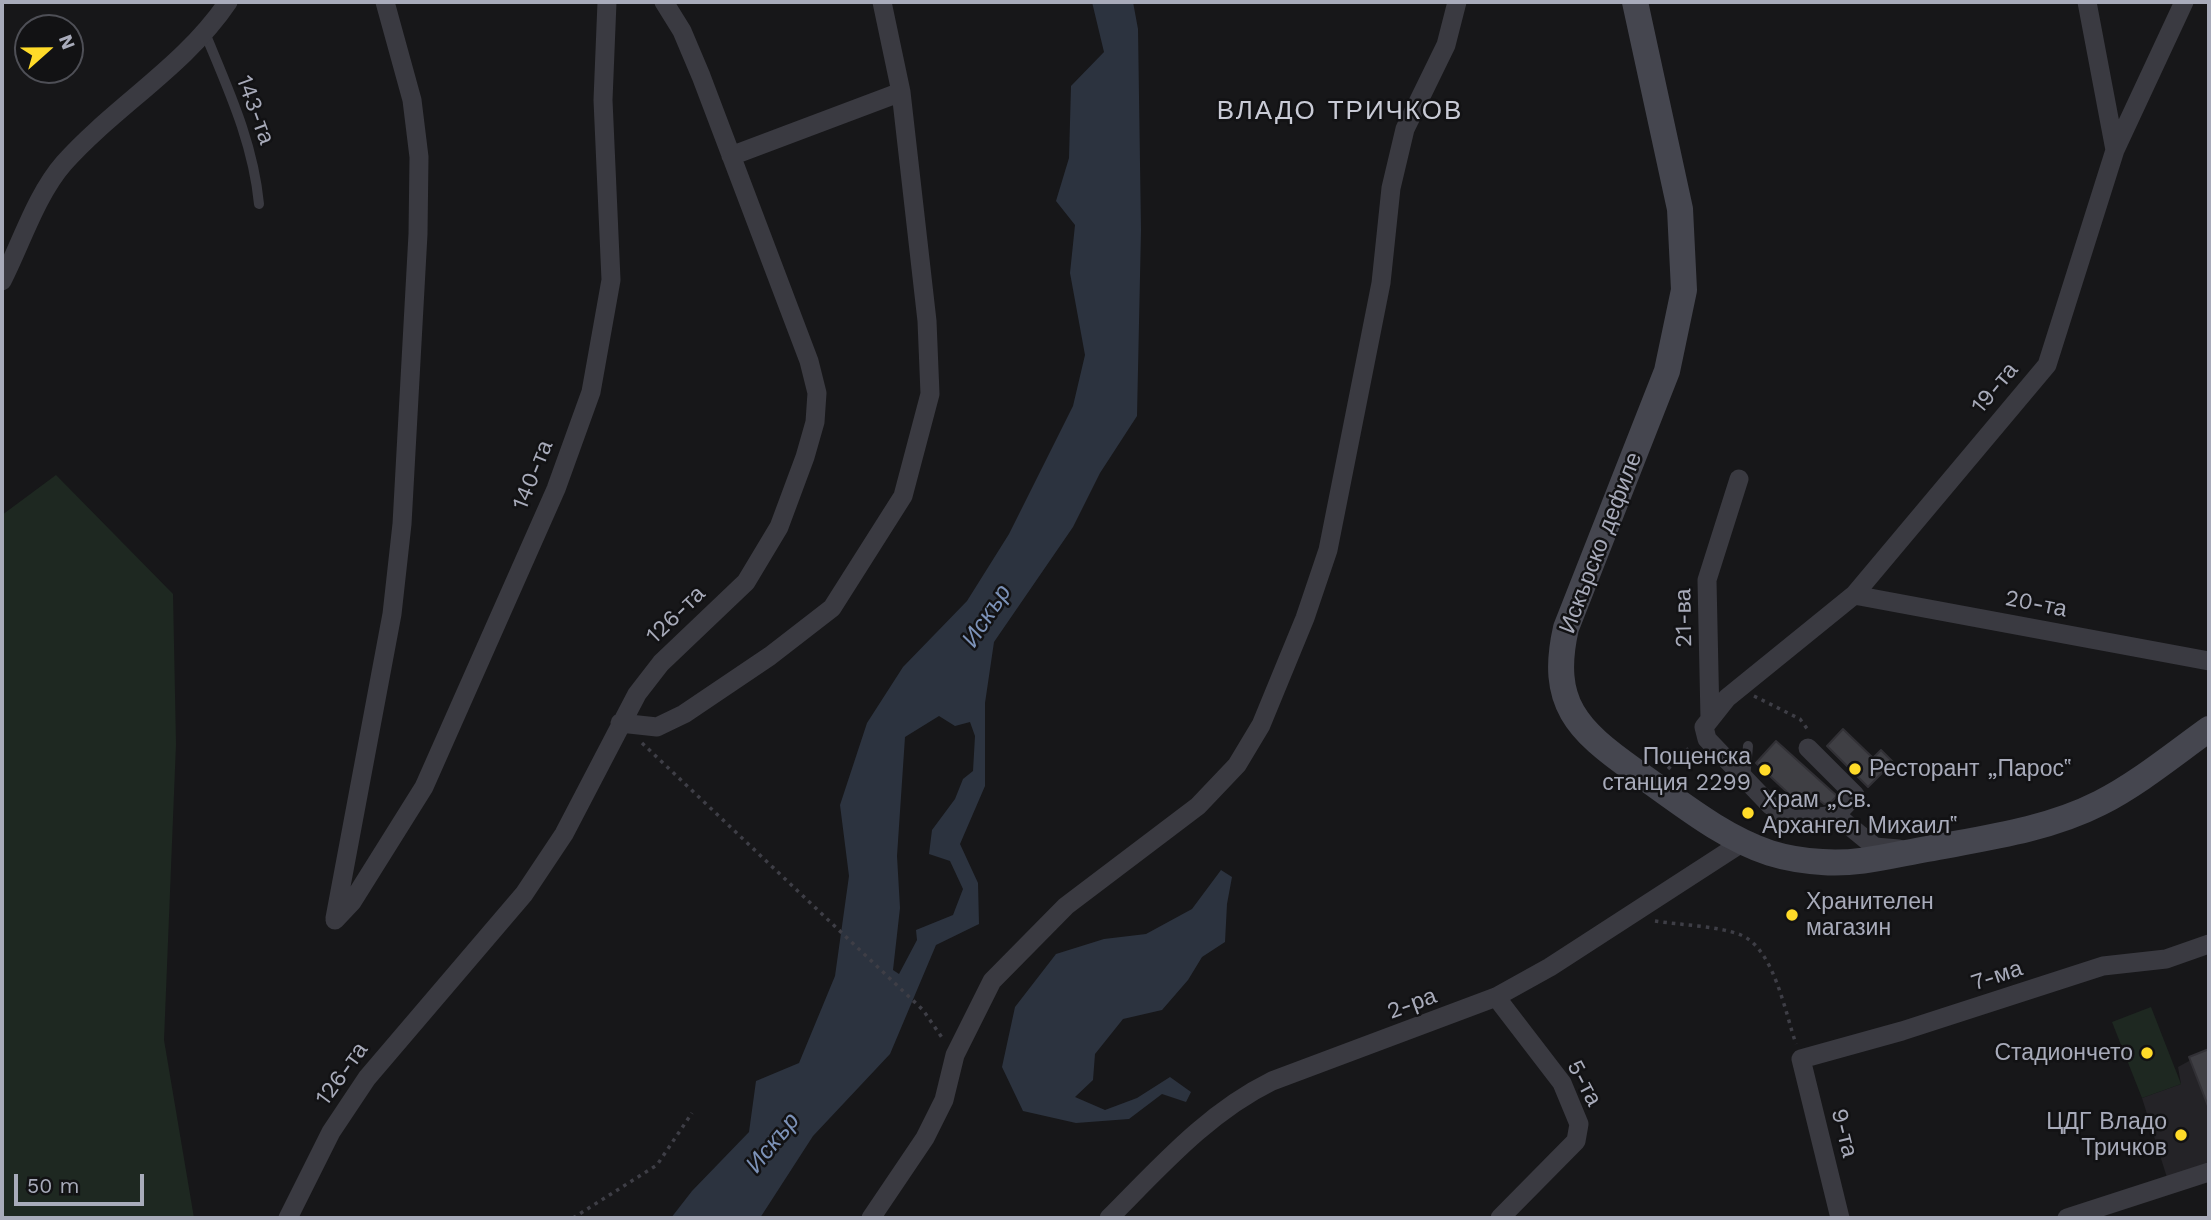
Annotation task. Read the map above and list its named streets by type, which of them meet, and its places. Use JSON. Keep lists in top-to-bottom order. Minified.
{"streets":{"main road":["Искърско дефиле"],"street":["19-та","140-та","20-та","126-та","21-ва","7-ма","2-ра","5-та","9-та"],"lane":["143-та"]},"crossings":[["19-та","20-та"],["19-та","21-ва"],["Искърско дефиле","2-ра"],["7-ма","9-та"],["2-ра","5-та"]],"districts":["ВЛАДО ТРИЧКОВ"],"water":["Искър"],"places":["Ресторант „Парос‟","Пощенска станция 2299","Храм „Св. Архангел Михаил‟","Хранителен магазин","Стадиончето","ЦДГ Владо Тричков"],"scale_bar":"50 m","north":"right"}
